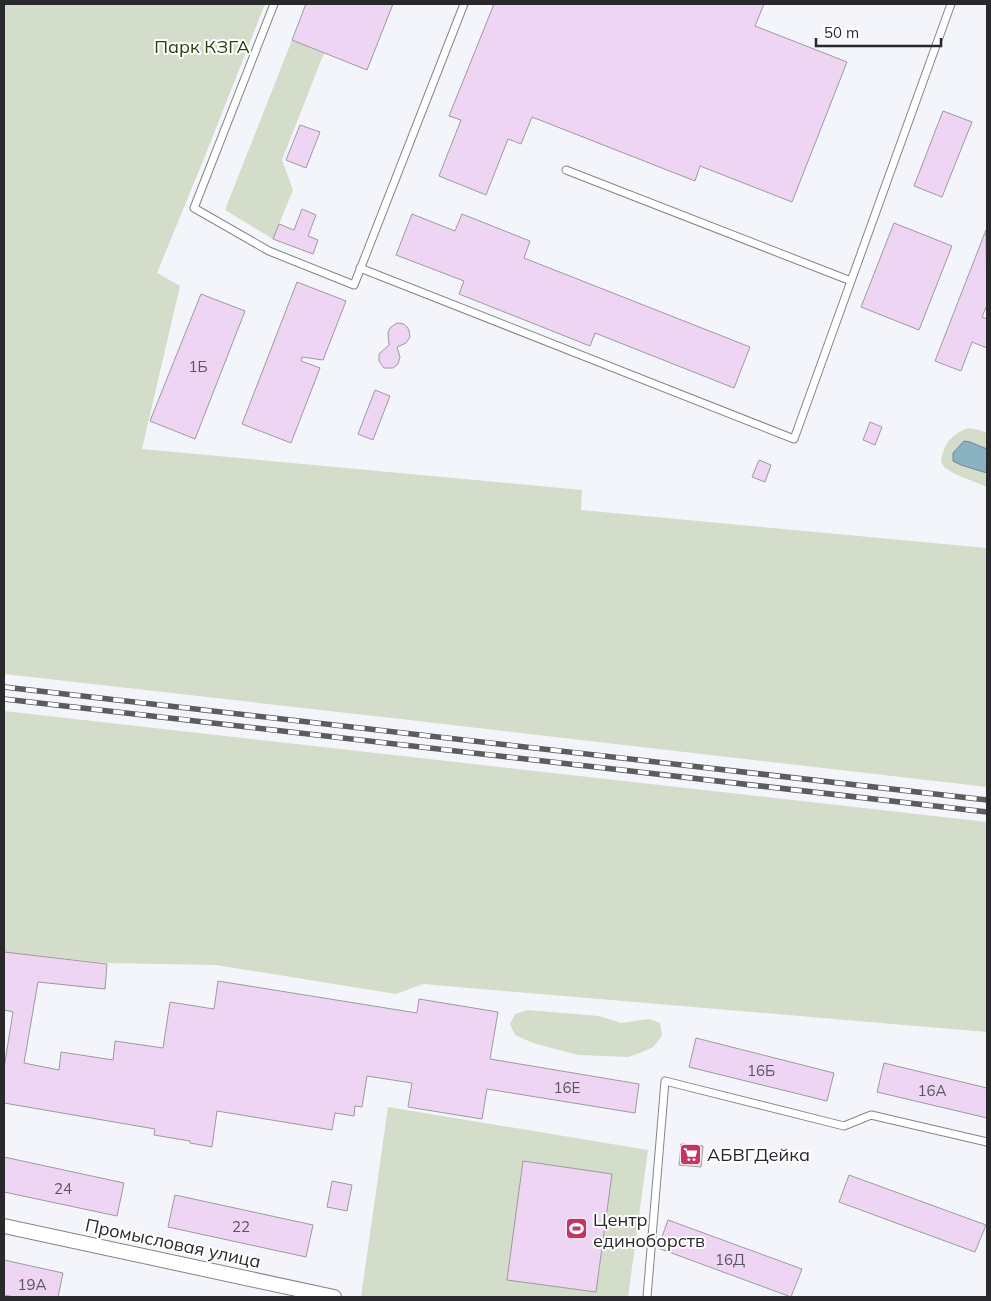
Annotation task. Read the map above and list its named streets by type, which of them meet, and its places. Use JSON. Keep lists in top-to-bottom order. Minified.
{"streets":{"street":["Промысловая улица"]},"parks":["Парк КЗГА"],"places":{"supermarket":["АБВГДейка"],"sports":["Центр единоборств"]},"house_numbers":["1Б","16Б","16Е","16А","24","22","16Д","19А"],"scale_bar":"50 m"}
